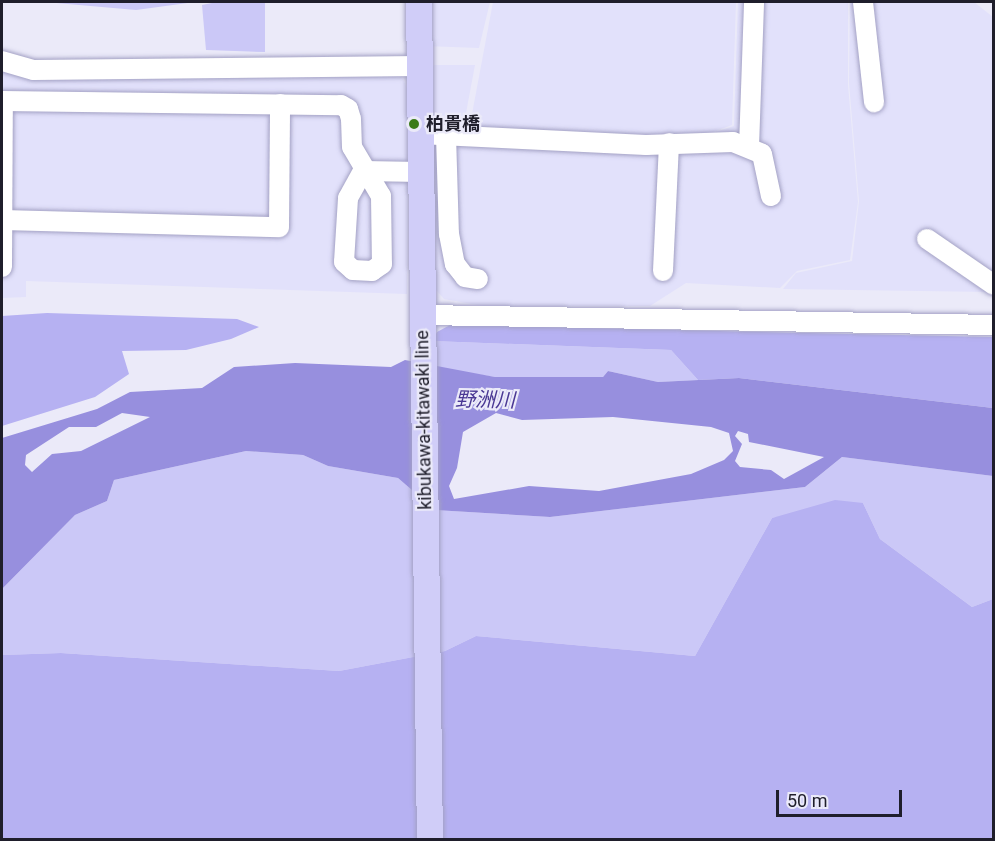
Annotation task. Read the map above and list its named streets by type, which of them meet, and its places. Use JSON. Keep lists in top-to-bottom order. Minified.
{"streets":{"main road":["kibukawa-kitawaki line"]},"water":["野洲川"],"places":["柏貴橋"],"scale_bar":"50 m"}
